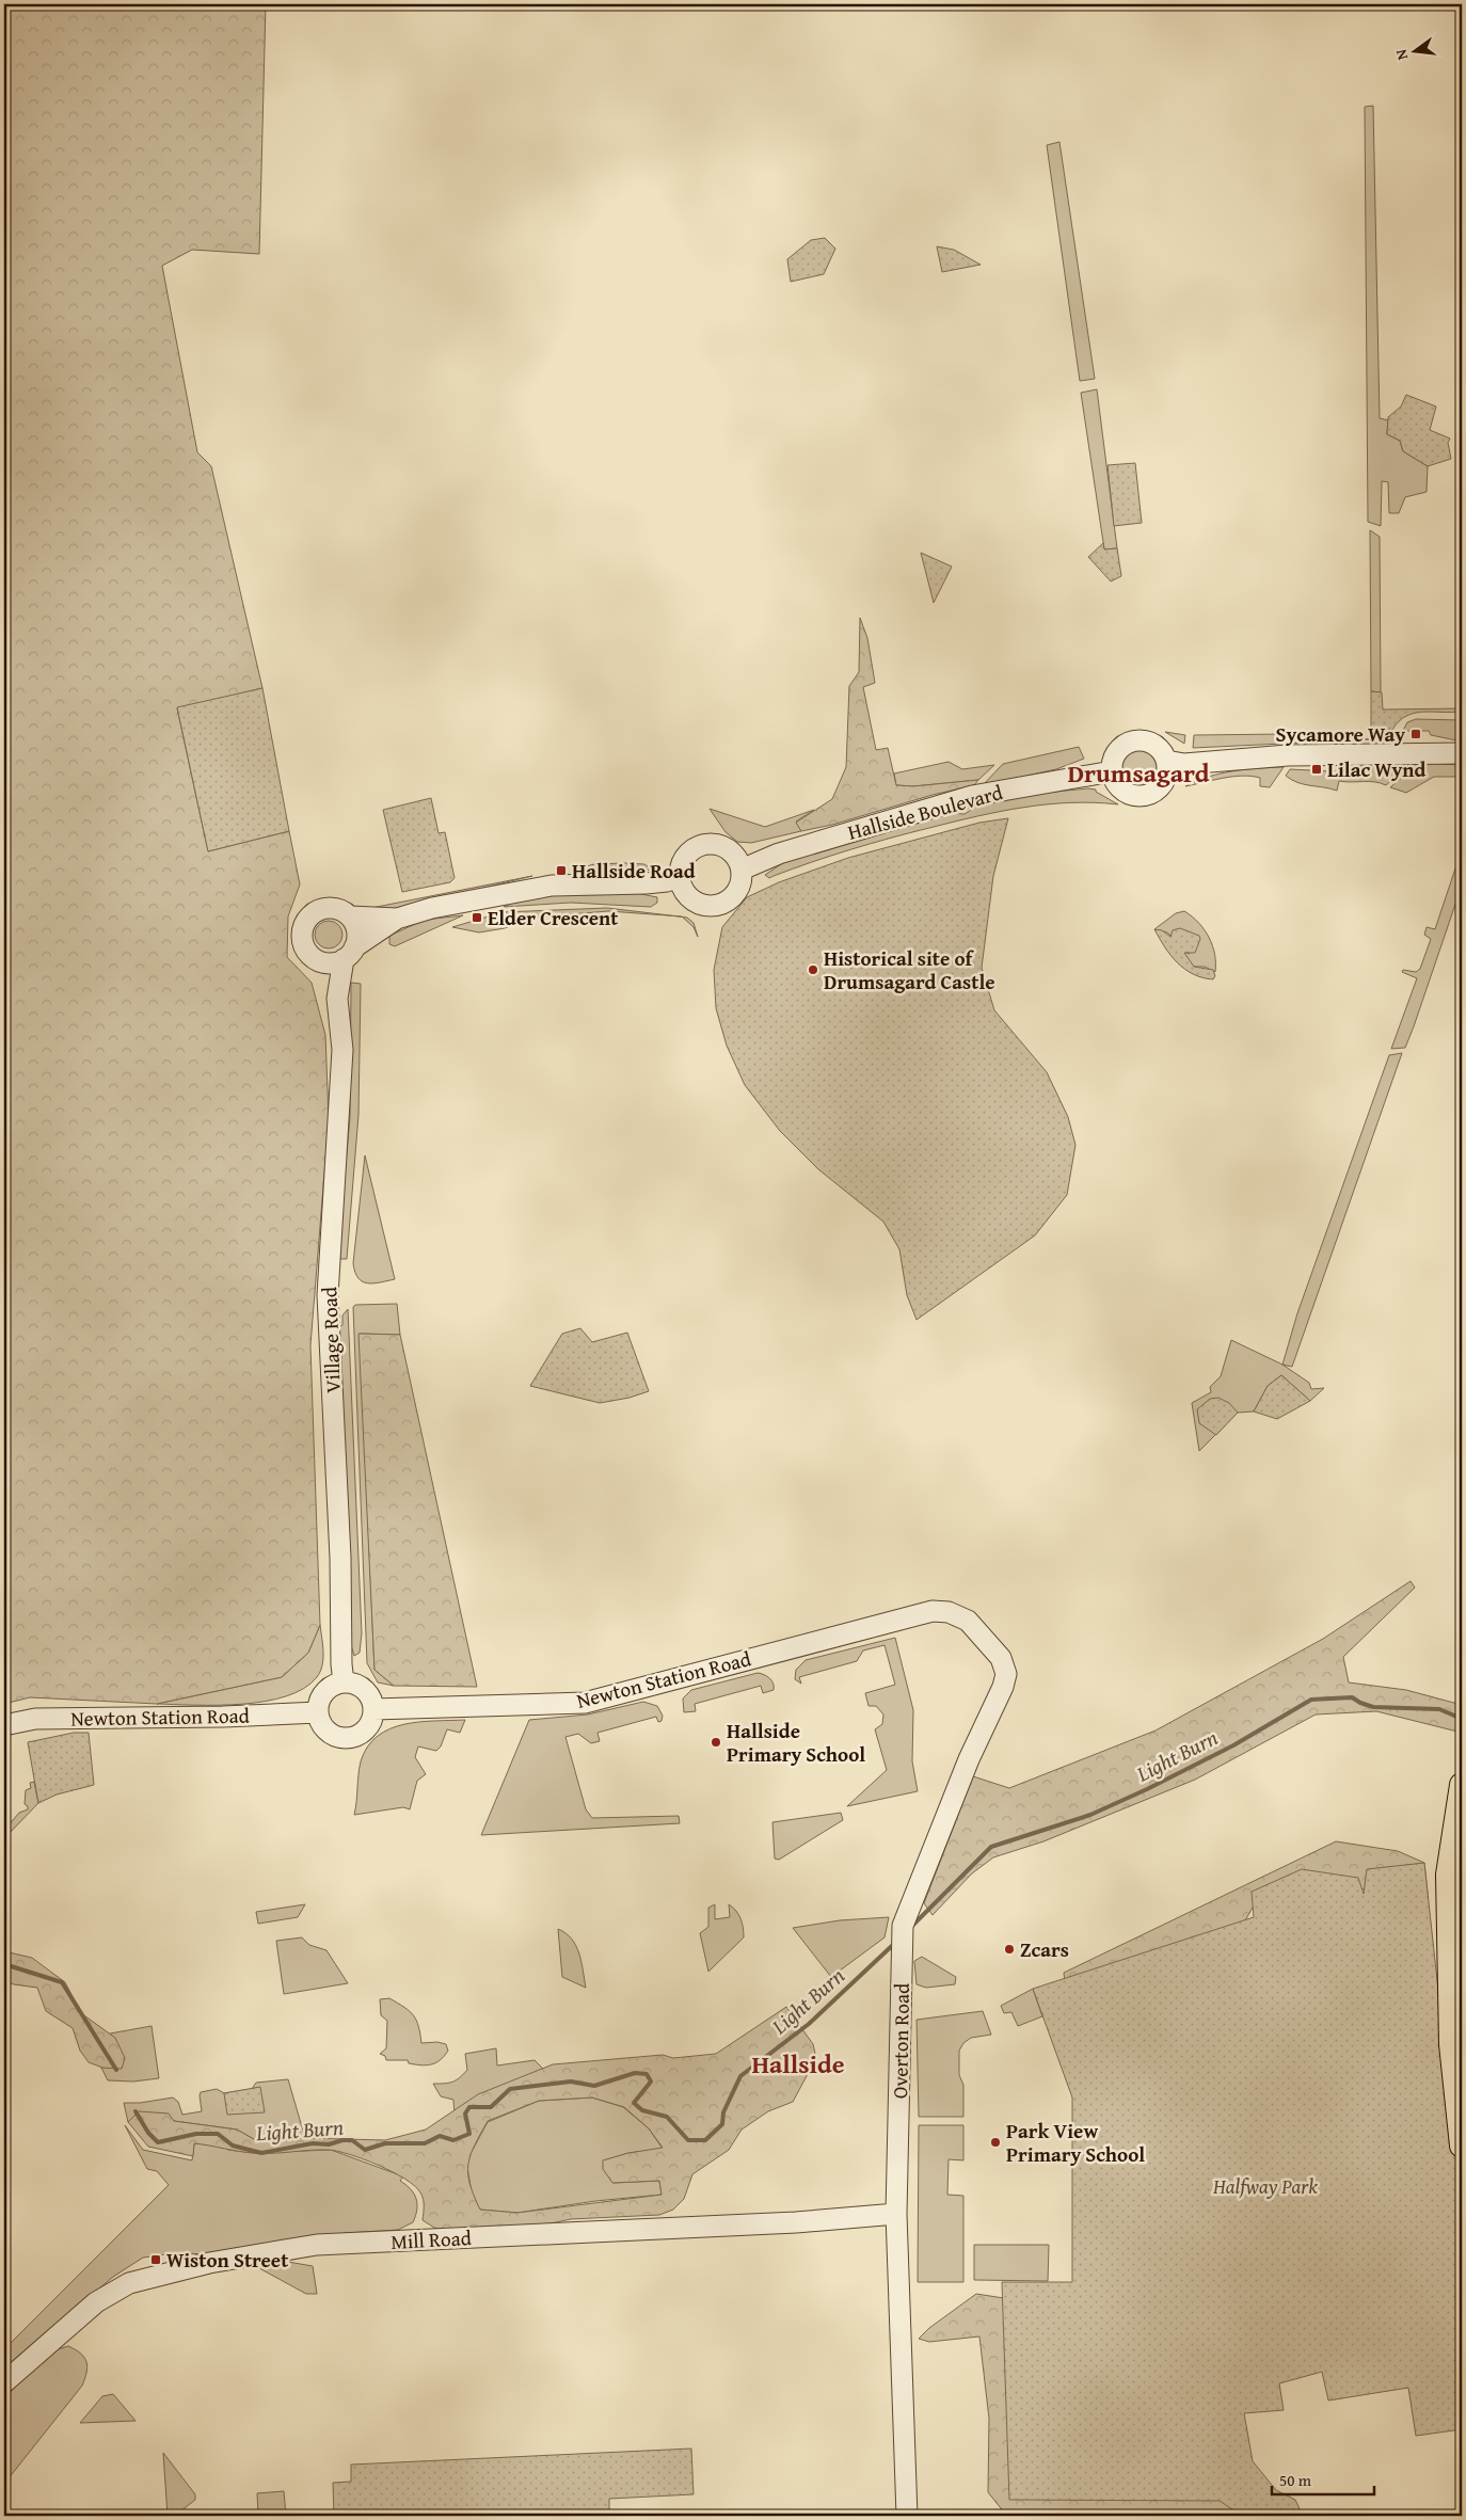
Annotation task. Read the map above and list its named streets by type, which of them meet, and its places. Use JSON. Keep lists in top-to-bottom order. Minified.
{"streets":{"street":["Hallside Boulevard","Village Road","Newton Station Road","Overton Road","Mill Road"]},"crossings":[["Village Road","Newton Station Road"],["Newton Station Road","Overton Road"],["Overton Road","Mill Road"]],"districts":["Drumsagard","Hallside"],"water":["Light Burn"],"parks":["Halfway Park"],"places":{"transit":["Sycamore Way","Lilac Wynd","Hallside Road","Elder Crescent","Wiston Street"],"other":["Historical site of Drumsagard Castle","Hallside Primary School","Zcars","Park View Primary School"]},"scale_bar":"50 m","north":"left"}
